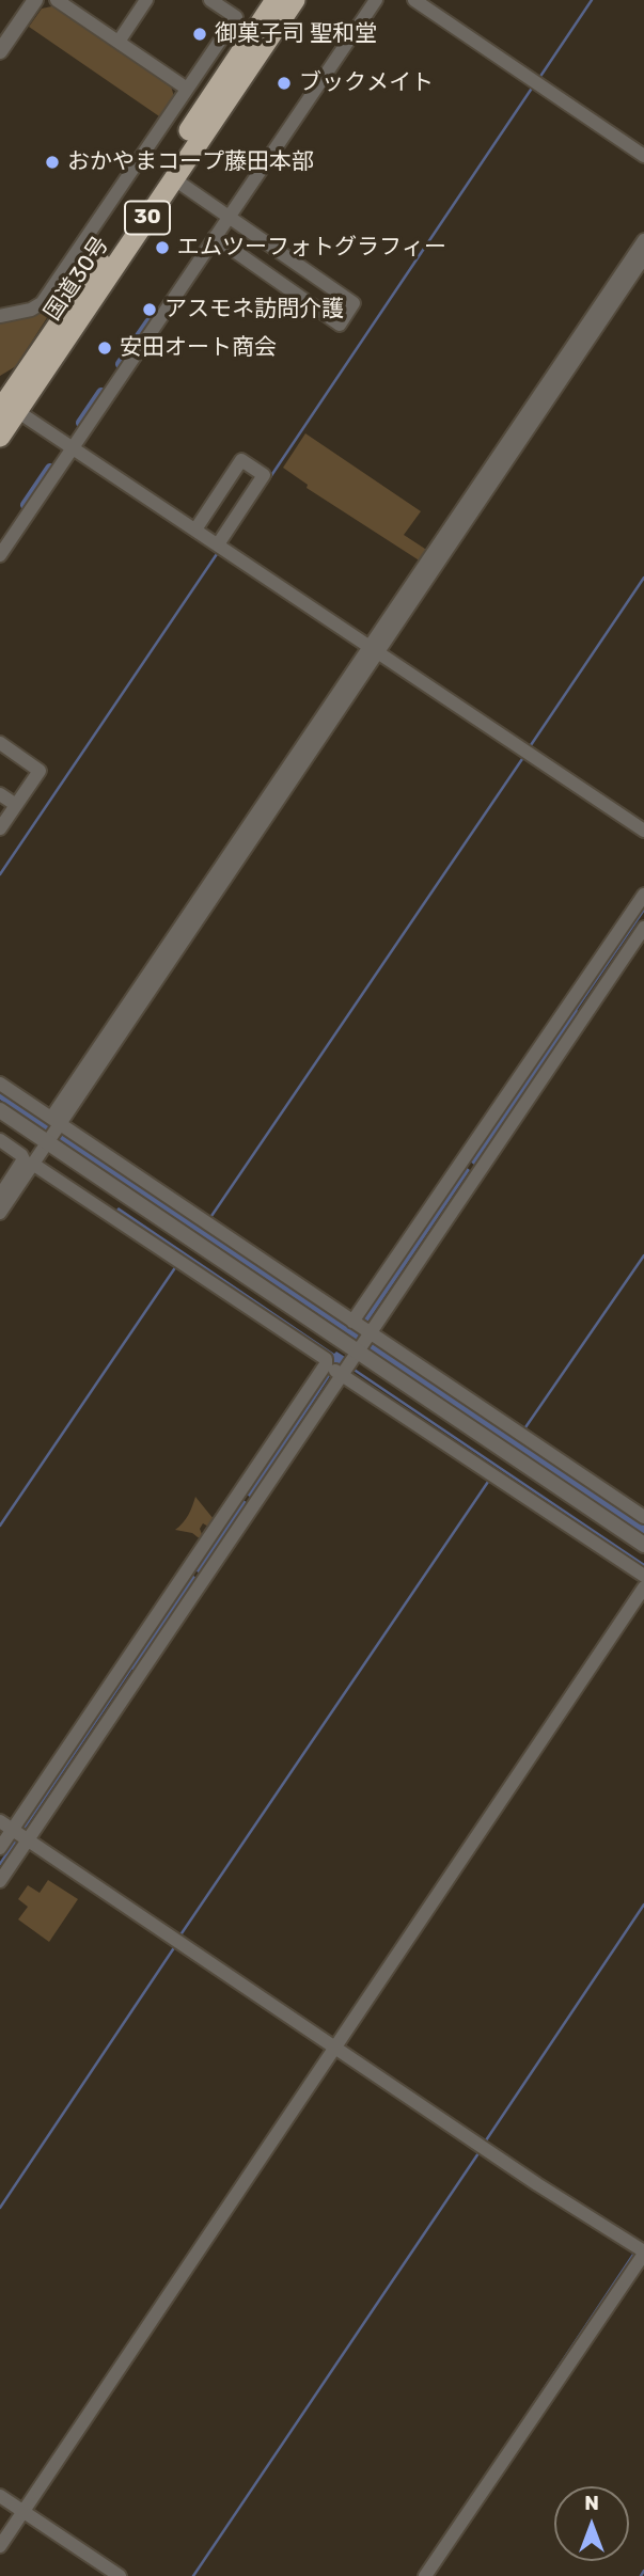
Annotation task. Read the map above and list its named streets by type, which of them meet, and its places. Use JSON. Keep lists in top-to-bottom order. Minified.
{"streets":{"highway":["30","国道30号"]},"places":["御菓子司 聖和堂","ブックメイト","おかやまコープ藤田本部","エムツーフォトグラフィー","アスモネ訪問介護","安田オート商会"],"north":"top"}
